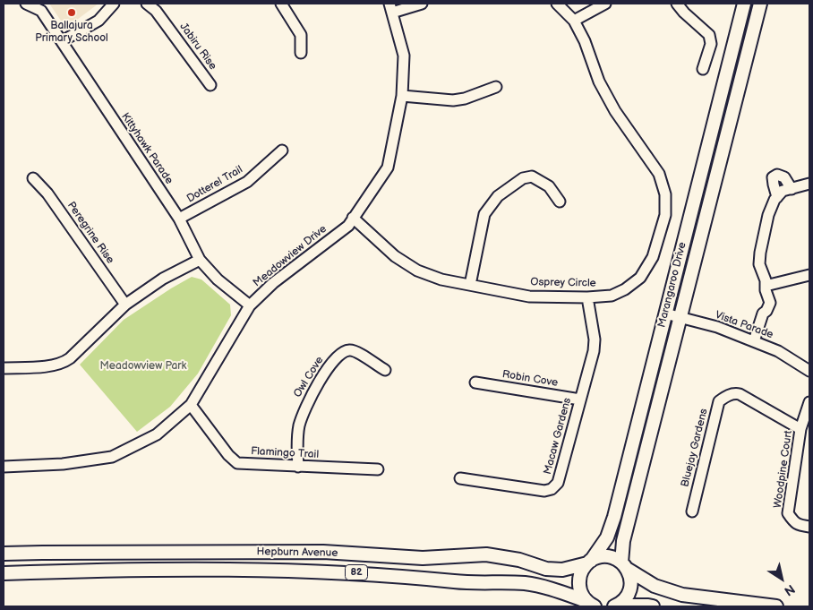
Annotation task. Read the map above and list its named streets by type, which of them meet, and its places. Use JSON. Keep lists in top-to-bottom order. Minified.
{"streets":{"main road":["Marangaroo Drive","Hepburn Avenue","82"],"street":["Jabiru Rise","Kittyhawk Parade","Dotterel Trail","Peregrine Rise","Meadowview Drive","Osprey Circle","Vista Parade","Owl Cove","Robin Cove","Macaw Gardens","Bluejay Gardens","Flamingo Trail","Woodpine Court"]},"crossings":[["Kittyhawk Parade","Dotterel Trail"],["Kittyhawk Parade","Meadowview Drive"],["Meadowview Drive","Osprey Circle"],["Meadowview Drive","Flamingo Trail"],["Osprey Circle","Macaw Gardens"],["Marangaroo Drive","Vista Parade"],["Marangaroo Drive","Hepburn Avenue"],["Marangaroo Drive","82"],["Owl Cove","Flamingo Trail"],["Robin Cove","Macaw Gardens"],["Bluejay Gardens","Woodpine Court"],["Hepburn Avenue","82"]],"parks":["Meadowview Park"],"places":["Ballajura Primary School"],"north":"bottom right"}
